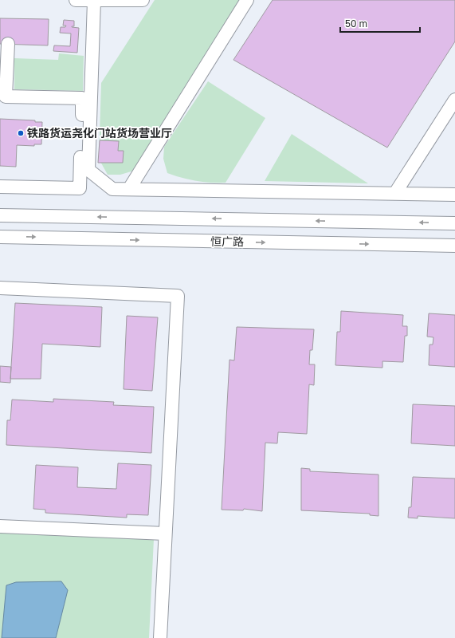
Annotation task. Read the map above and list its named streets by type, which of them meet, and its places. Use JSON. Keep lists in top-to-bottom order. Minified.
{"streets":{"street":["恒广路"]},"places":["铁路货运尧化门站货场营业厅"],"scale_bar":"50 m"}
